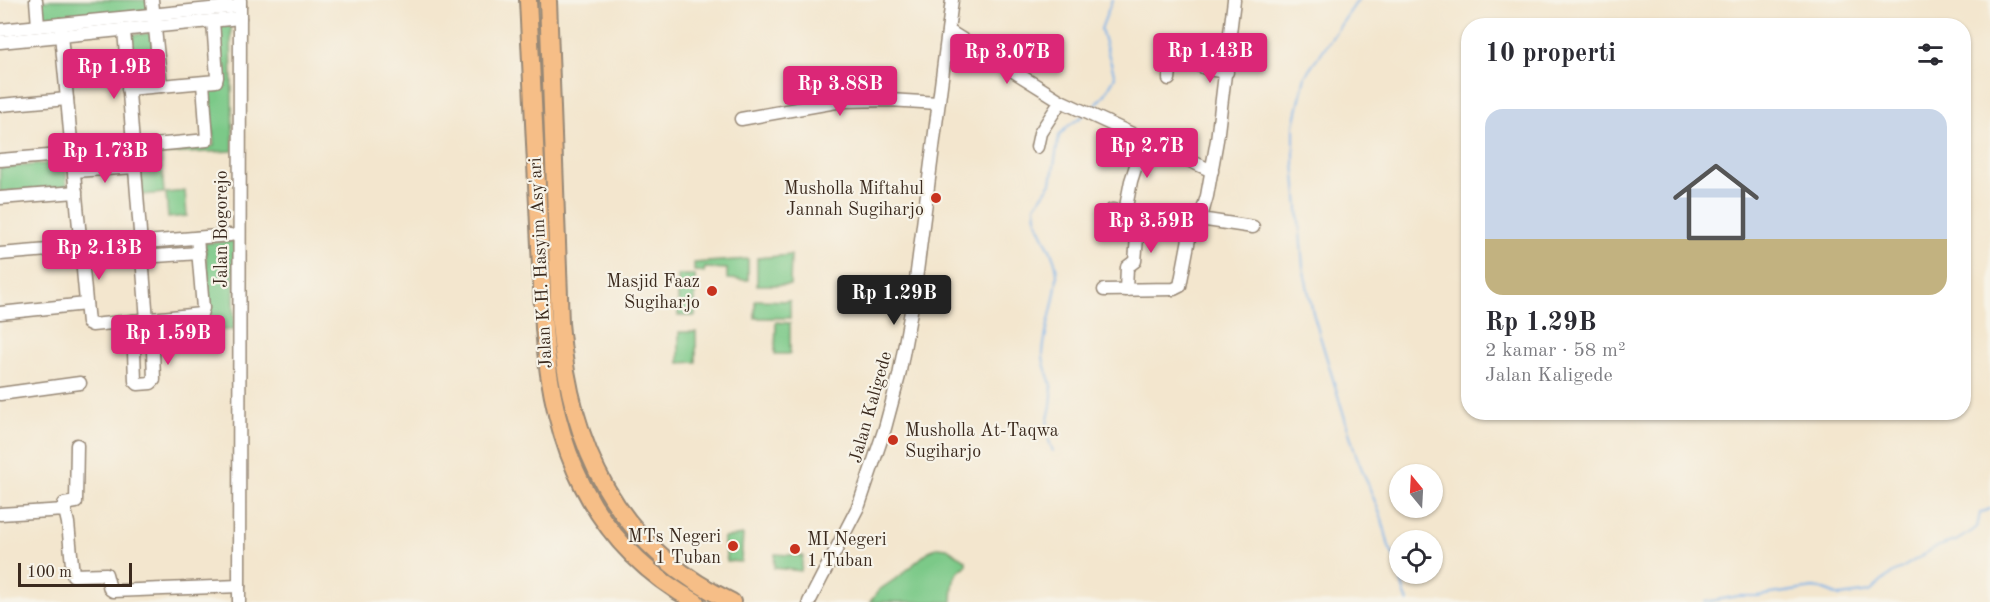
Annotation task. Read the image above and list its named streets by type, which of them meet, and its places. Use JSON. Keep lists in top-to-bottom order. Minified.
{"streets":{"highway":["Jalan K.H. Hasyim Asy'ari"],"street":["Jalan Bogorejo","Jalan Kaligede"]},"places":["Musholla Miftahul Jannah Sugiharjo","Masjid Faaz Sugiharjo","Musholla At-Taqwa Sugiharjo","MTs Negeri 1 Tuban","MI Negeri 1 Tuban"],"scale_bar":"100 m","north":"top","page":{"heading":"10 properti","price":["Rp 1.43B","Rp 3.07B","Rp 1.9B","Rp 3.88B","Rp 2.7B","Rp 1.73B","Rp 3.59B","Rp 2.13B","Rp 1.29B","Rp 1.59B"],"list":[{"name":"Rp 1.29B","note":"2 kamar · 58 m² · Jalan Kaligede"}],"scale":"100 m"}}
